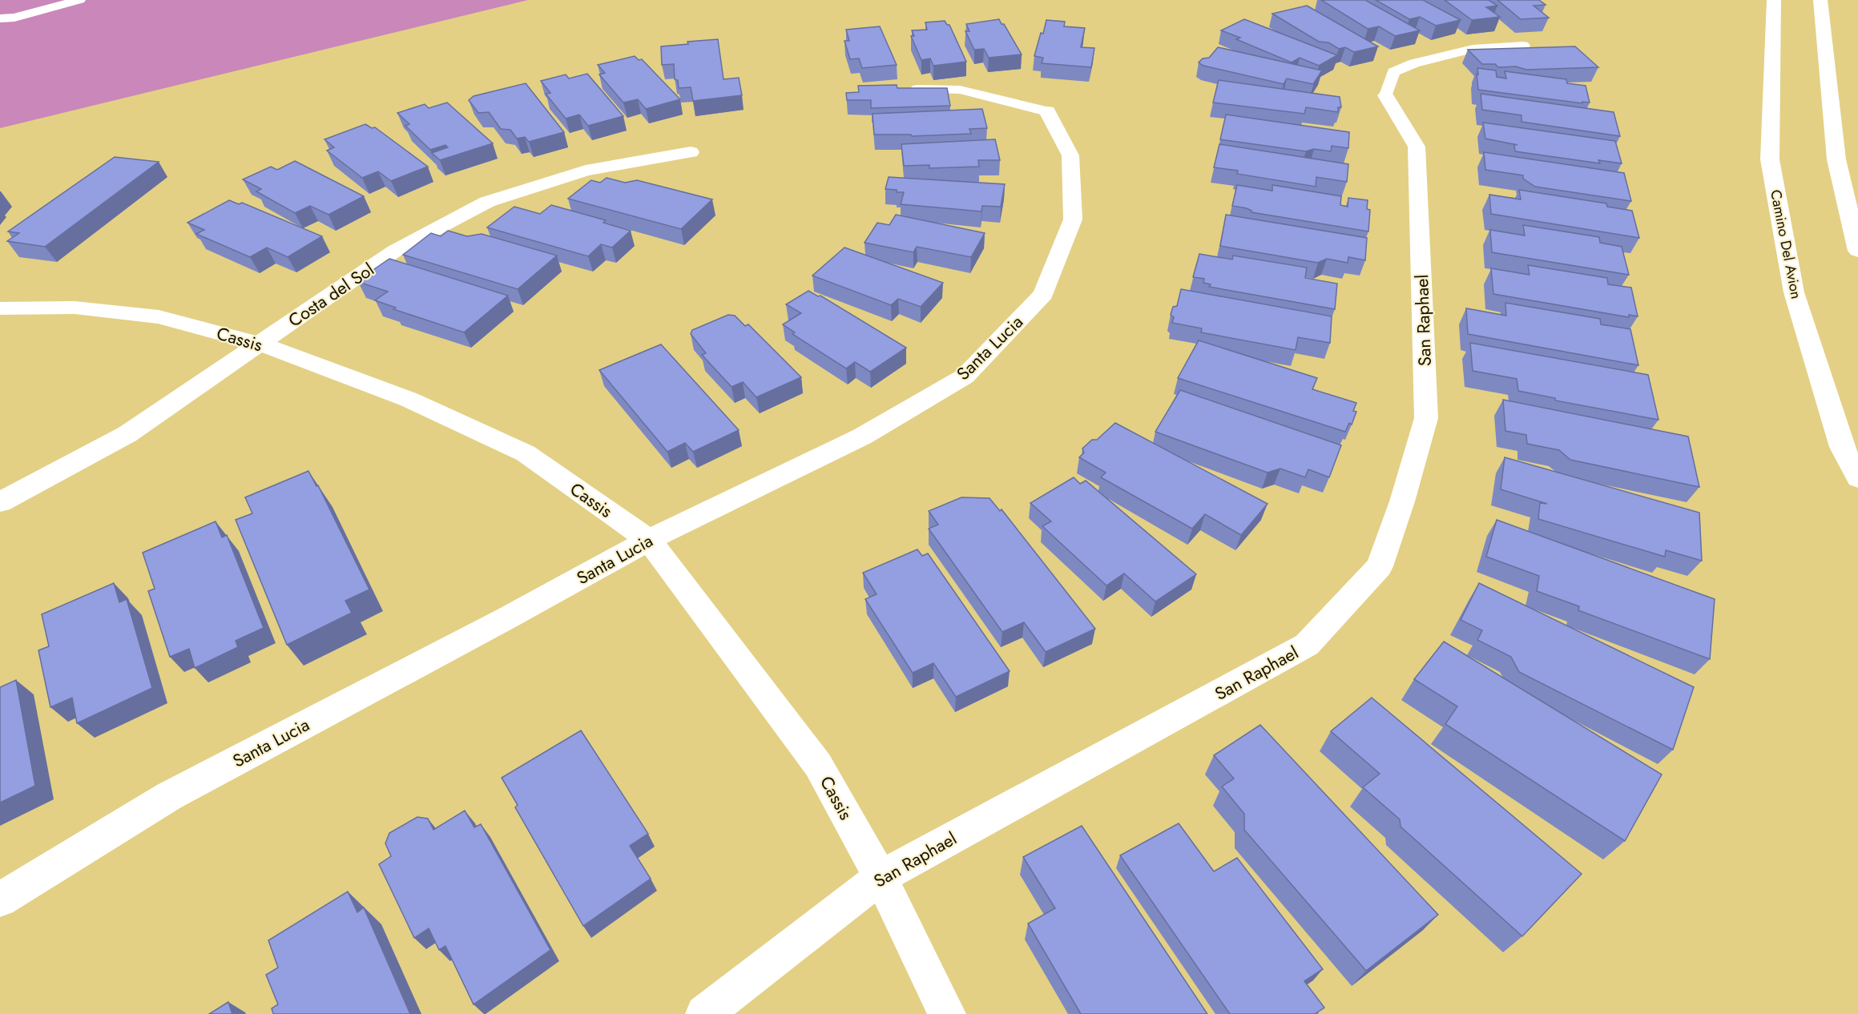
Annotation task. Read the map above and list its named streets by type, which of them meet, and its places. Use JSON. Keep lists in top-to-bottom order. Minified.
{"streets":{"street":["Camino Del Avion","Costa del Sol","San Raphael","Cassis","Santa Lucia"]},"crossings":[["Costa del Sol","Cassis"],["San Raphael","Cassis"],["Cassis","Santa Lucia"]]}
